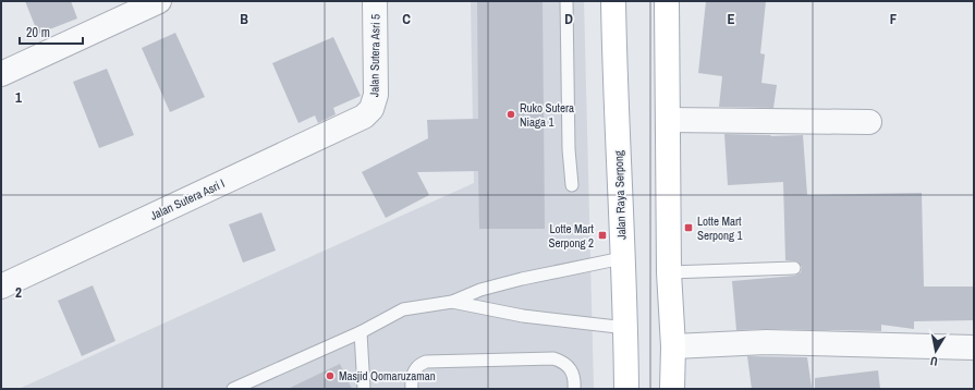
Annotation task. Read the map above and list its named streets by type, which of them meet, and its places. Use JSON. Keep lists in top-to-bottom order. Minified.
{"streets":{"main road":["Jalan Raya Serpong"],"street":["Jalan Sutera Asri 5","Jalan Sutera Asri I"]},"crossings":[["Jalan Sutera Asri 5","Jalan Sutera Asri I"]],"places":{"other":["Ruko Sutera Niaga 1","Masjid Qomaruzaman"],"transit":["Lotte Mart Serpong 1","Lotte Mart Serpong 2"]},"scale_bar":"20 m","north":"bottom","grid":{"columns":["B","C","D","E","F"],"rows":["1","2"]}}
